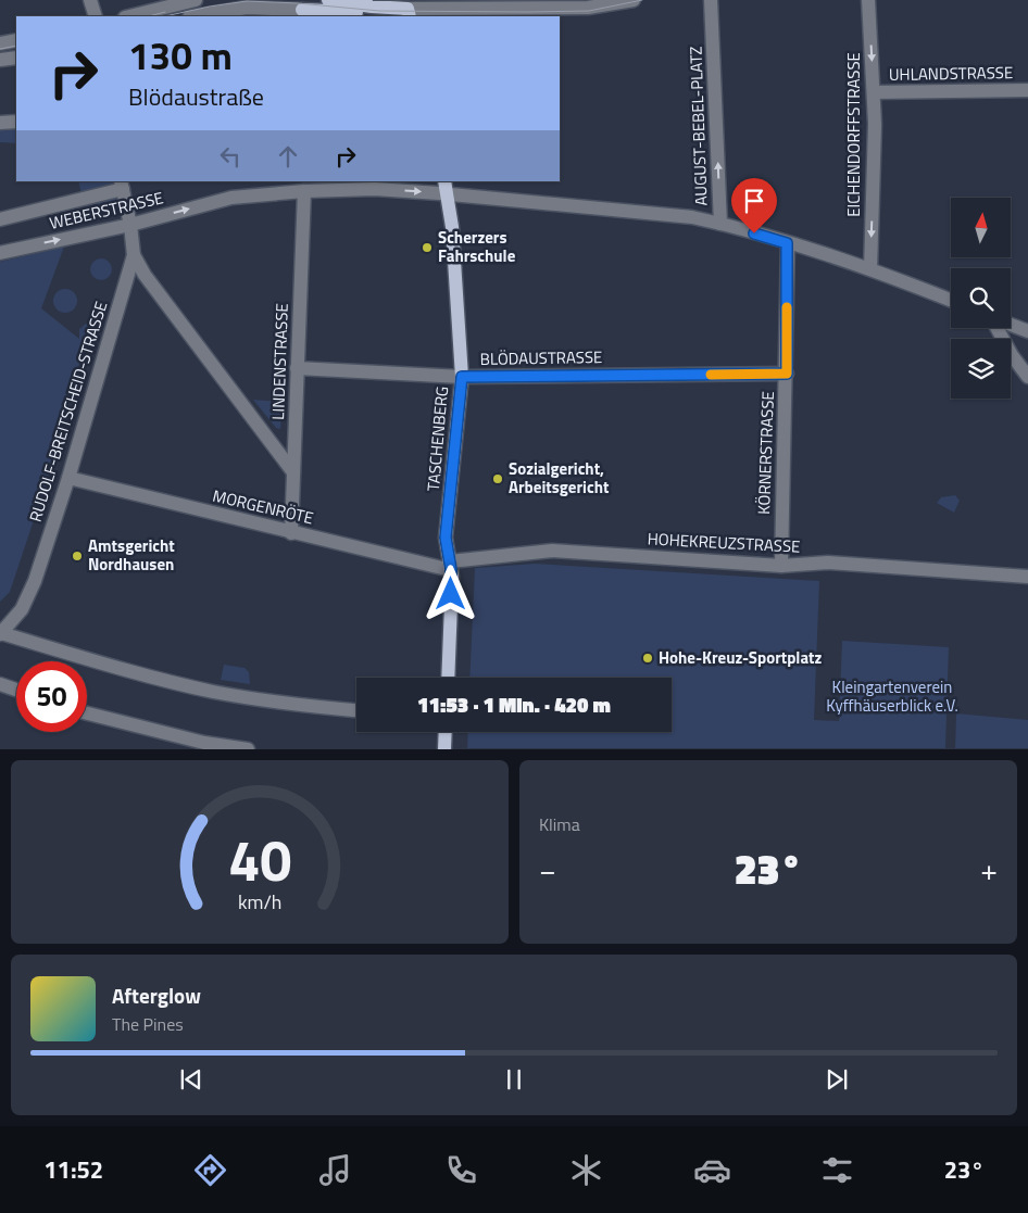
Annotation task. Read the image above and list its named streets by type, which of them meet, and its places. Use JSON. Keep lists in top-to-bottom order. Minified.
{"streets":{"main road":["TASCHENBERG"],"street":["UHLANDSTRASSE","AUGUST-BEBEL-PLATZ","EICHENDORFFSTRASSE","WEBERSTRASSE","BLÖDAUSTRASSE","LINDENSTRASSE","RUDOLF-BREITSCHEID-STRASSE","KÖRNERSTRASSE","MORGENRÖTE","HOHEKREUZSTRASSE"]},"crossings":[["UHLANDSTRASSE","EICHENDORFFSTRASSE"],["AUGUST-BEBEL-PLATZ","WEBERSTRASSE"],["AUGUST-BEBEL-PLATZ","TASCHENBERG"],["WEBERSTRASSE","LINDENSTRASSE"],["WEBERSTRASSE","RUDOLF-BREITSCHEID-STRASSE"],["WEBERSTRASSE","TASCHENBERG"],["BLÖDAUSTRASSE","LINDENSTRASSE"],["BLÖDAUSTRASSE","TASCHENBERG"],["BLÖDAUSTRASSE","KÖRNERSTRASSE"],["LINDENSTRASSE","MORGENRÖTE"],["RUDOLF-BREITSCHEID-STRASSE","MORGENRÖTE"],["TASCHENBERG","MORGENRÖTE"],["TASCHENBERG","HOHEKREUZSTRASSE"],["KÖRNERSTRASSE","HOHEKREUZSTRASSE"],["MORGENRÖTE","HOHEKREUZSTRASSE"]],"one_way":["AUGUST-BEBEL-PLATZ","EICHENDORFFSTRASSE","WEBERSTRASSE"],"parks":["Kleingartenverein Kyffhäuserblick e.V."],"places":["Scherzers Fahrschule","Sozialgericht, Arbeitsgericht","Amtsgericht Nordhausen","Hohe-Kreuz-Sportplatz"],"north":"top","page":{"turn":["130 m","Blödaustraße"],"limit":"50","trip":"11:53 · 1 Min. · 420 m","tile":"Klima","heat":["−","23°","+"],"song":["Afterglow","The Pines"],"tabs":["11:52","23°"],"gauge":["40","km/h"]}}
